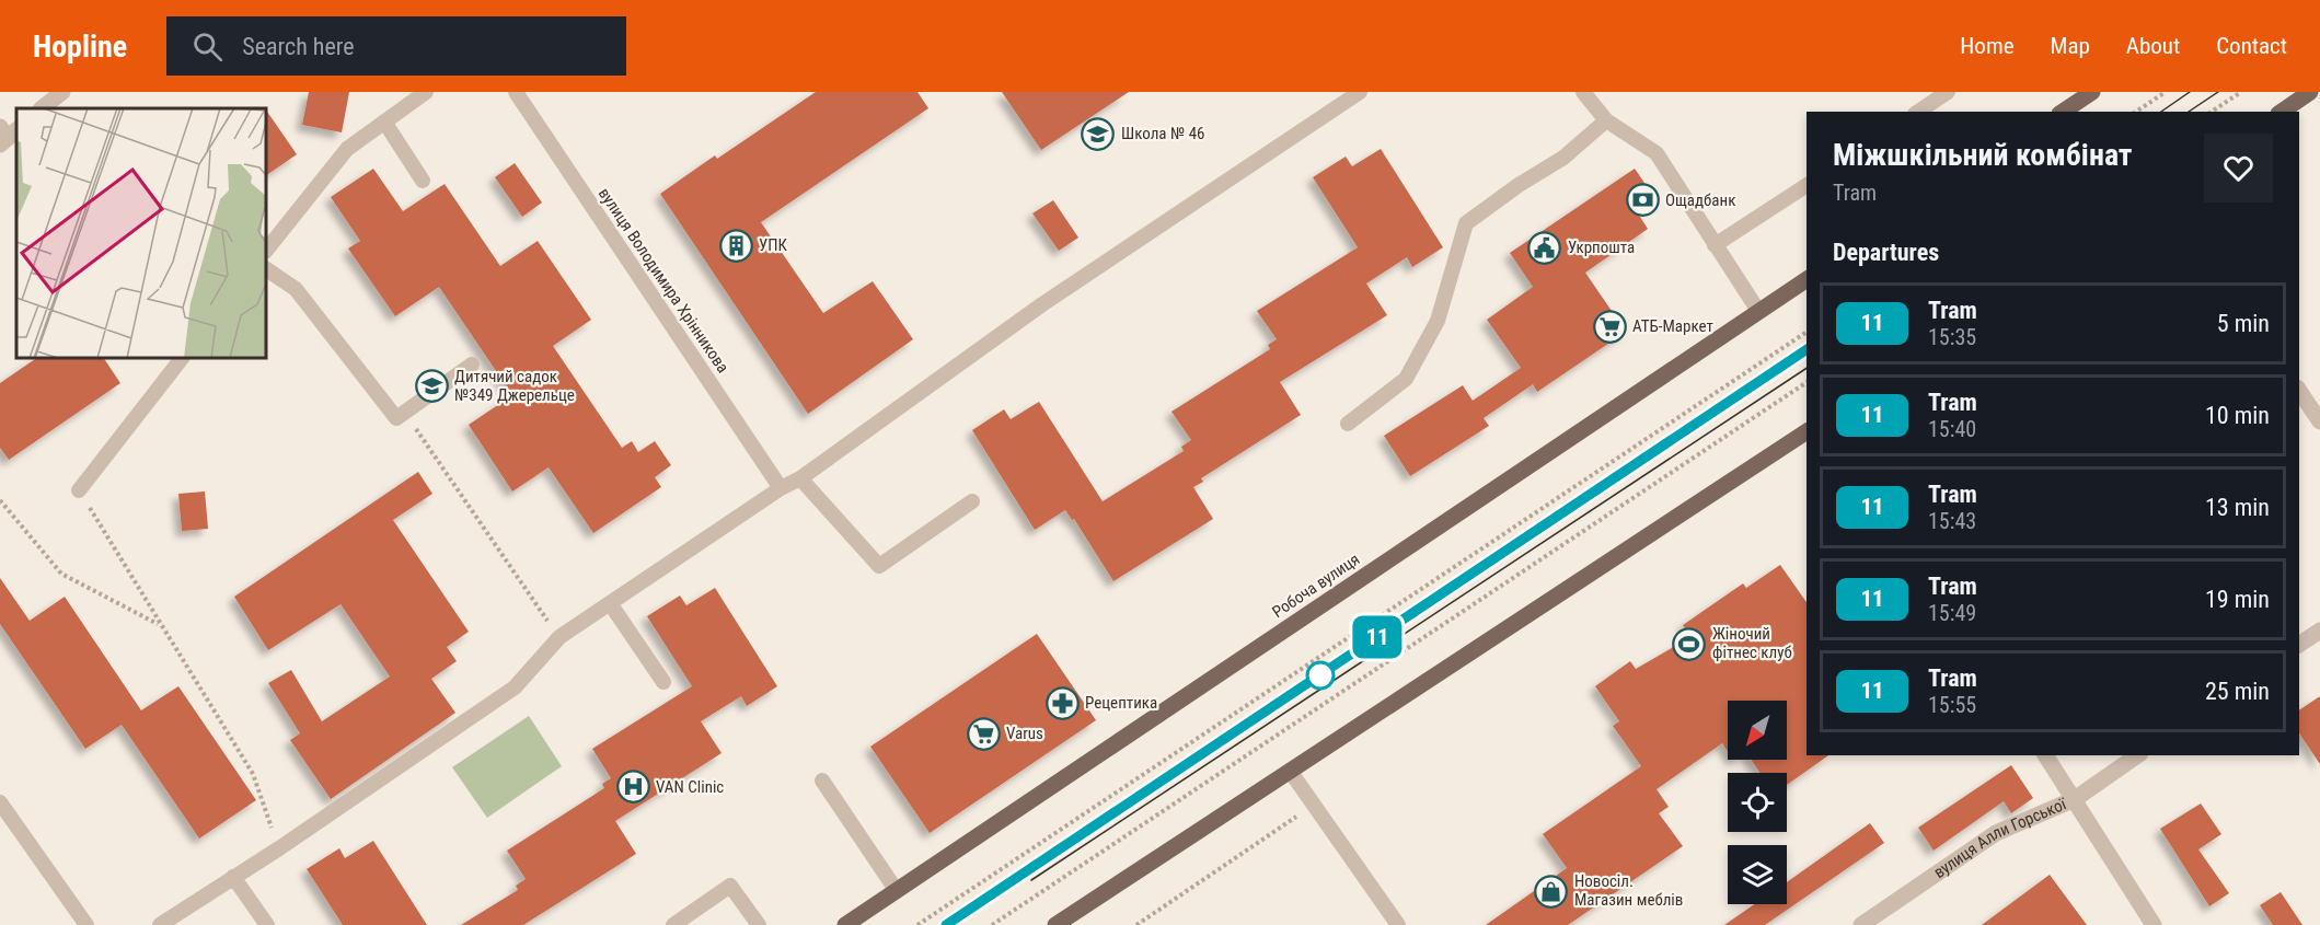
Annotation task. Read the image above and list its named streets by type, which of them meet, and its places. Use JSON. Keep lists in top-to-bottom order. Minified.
{"streets":{"main road":["Робоча вулиця"],"street":["вулиця Алли Горської"],"lane":["вулиця Володимира Хрінникова"]},"places":{"school or university":["Школа № 46","Дитячий садок №349 Джерельце"],"bank":["Ощадбанк"],"building":["УПК"],"public building":["Укрпошта"],"supermarket":["АТБ-Маркет","Varus"],"sports":["Жіночий фітнес клуб"],"pharmacy":["Рецептика"],"hospital":["VAN Clinic"],"shop":["Новосіл. Магазин меблів"]},"lines":["tram line 11"],"north":"bottom left","page":{"header":"Hopline","search":"Search here","nav":["Home","Map","About","Contact"],"on_map":"11","heading":[["Міжшкільний комбінат","Tram"],"Departures"],"list":[{"mark":"11","name":"Tram","note":"15:35","value":"5 min"},{"mark":"11","name":"Tram","note":"15:40","value":"10 min"},{"mark":"11","name":"Tram","note":"15:43","value":"13 min"},{"mark":"11","name":"Tram","note":"15:49","value":"19 min"},{"mark":"11","name":"Tram","note":"15:55","value":"25 min"}]}}
